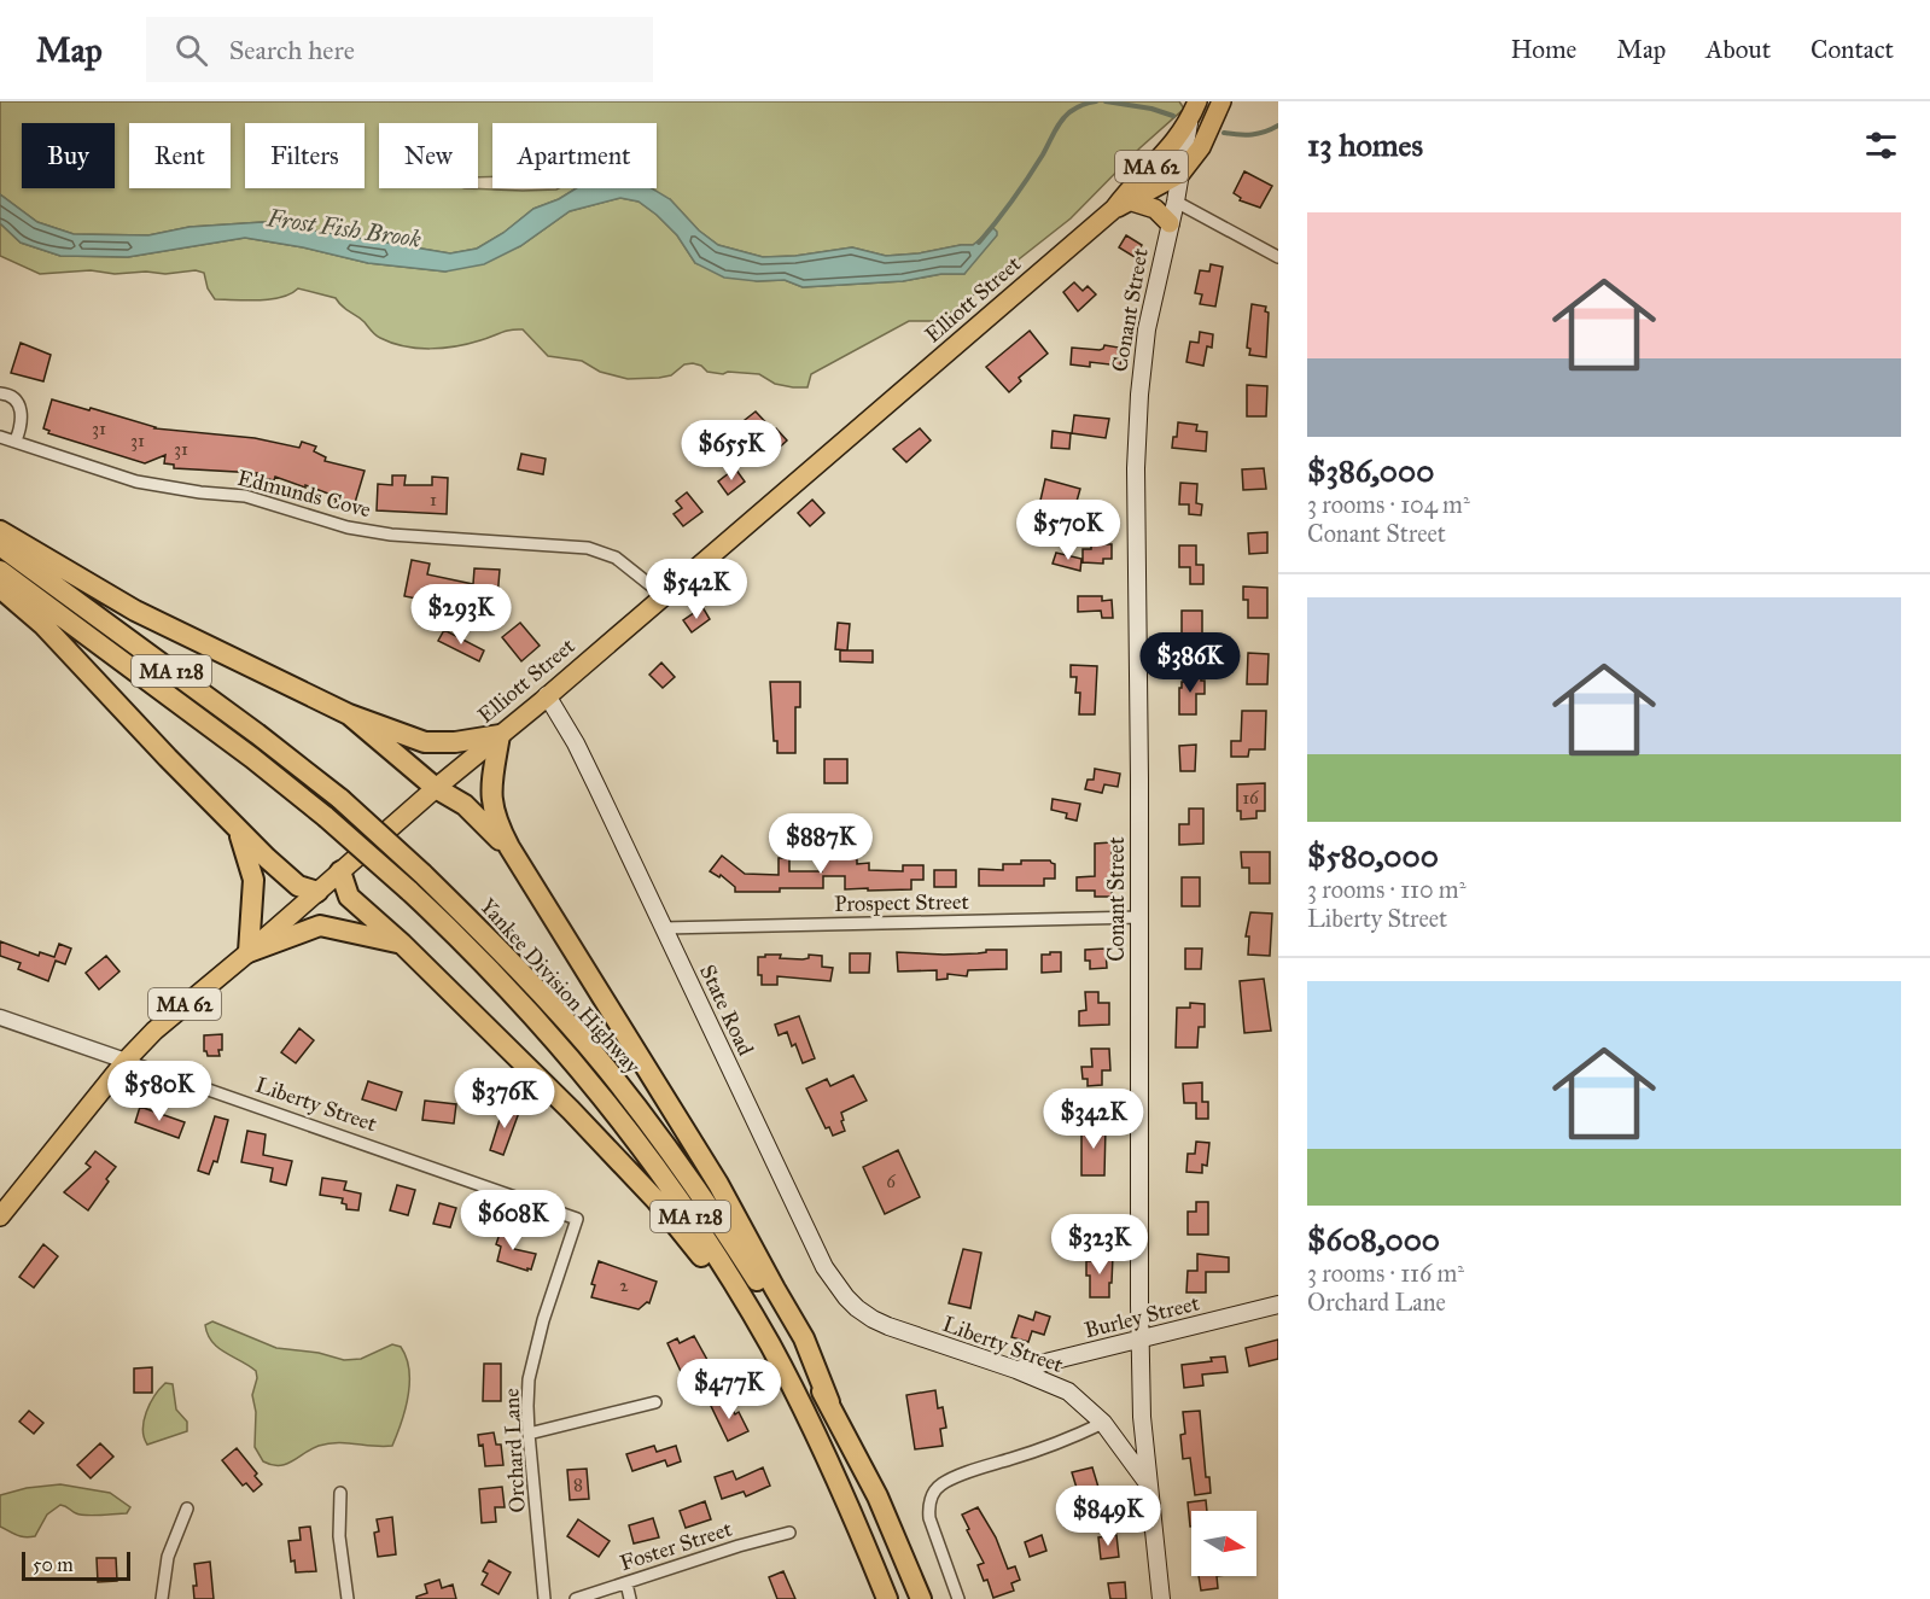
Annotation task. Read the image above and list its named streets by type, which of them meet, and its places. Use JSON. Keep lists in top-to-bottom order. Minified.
{"streets":{"highway":["MA 128","Yankee Division Highway"],"main road":["MA 62","Elliott Street","Conant Street","State Road","Liberty Street","Burley Street"],"street":["Edmunds Cove","Prospect Street","Orchard Lane","Foster Street"]},"crossings":[["Elliott Street","Conant Street"],["Elliott Street","Edmunds Cove"],["Elliott Street","State Road"],["Elliott Street","Liberty Street"],["Conant Street","Prospect Street"],["Conant Street","Liberty Street"],["Conant Street","Burley Street"],["Prospect Street","State Road"],["State Road","Liberty Street"],["Liberty Street","Burley Street"],["Liberty Street","Orchard Lane"]],"water":["Frost Fish Brook"],"house_numbers":["31","31","31","1","16","6","2","8"],"scale_bar":"50 m","north":"right","page":{"header":"Map","search":"Search here","nav":["Home","Map","About","Contact"],"heading":"13 homes","chip":["Buy","Rent","Filters","New","Apartment"],"list":[{"name":"$386,000","note":"3 rooms · 104 m² · Conant Street"},{"name":"$580,000","note":"3 rooms · 110 m² · Liberty Street"},{"name":"$608,000","note":"3 rooms · 116 m² · Orchard Lane"}],"price":["$655K","$570K","$542K","$293K","$386K","$887K","$580K","$376K","$342K","$608K","$323K","$477K","$849K"],"scale":"50 m"}}
